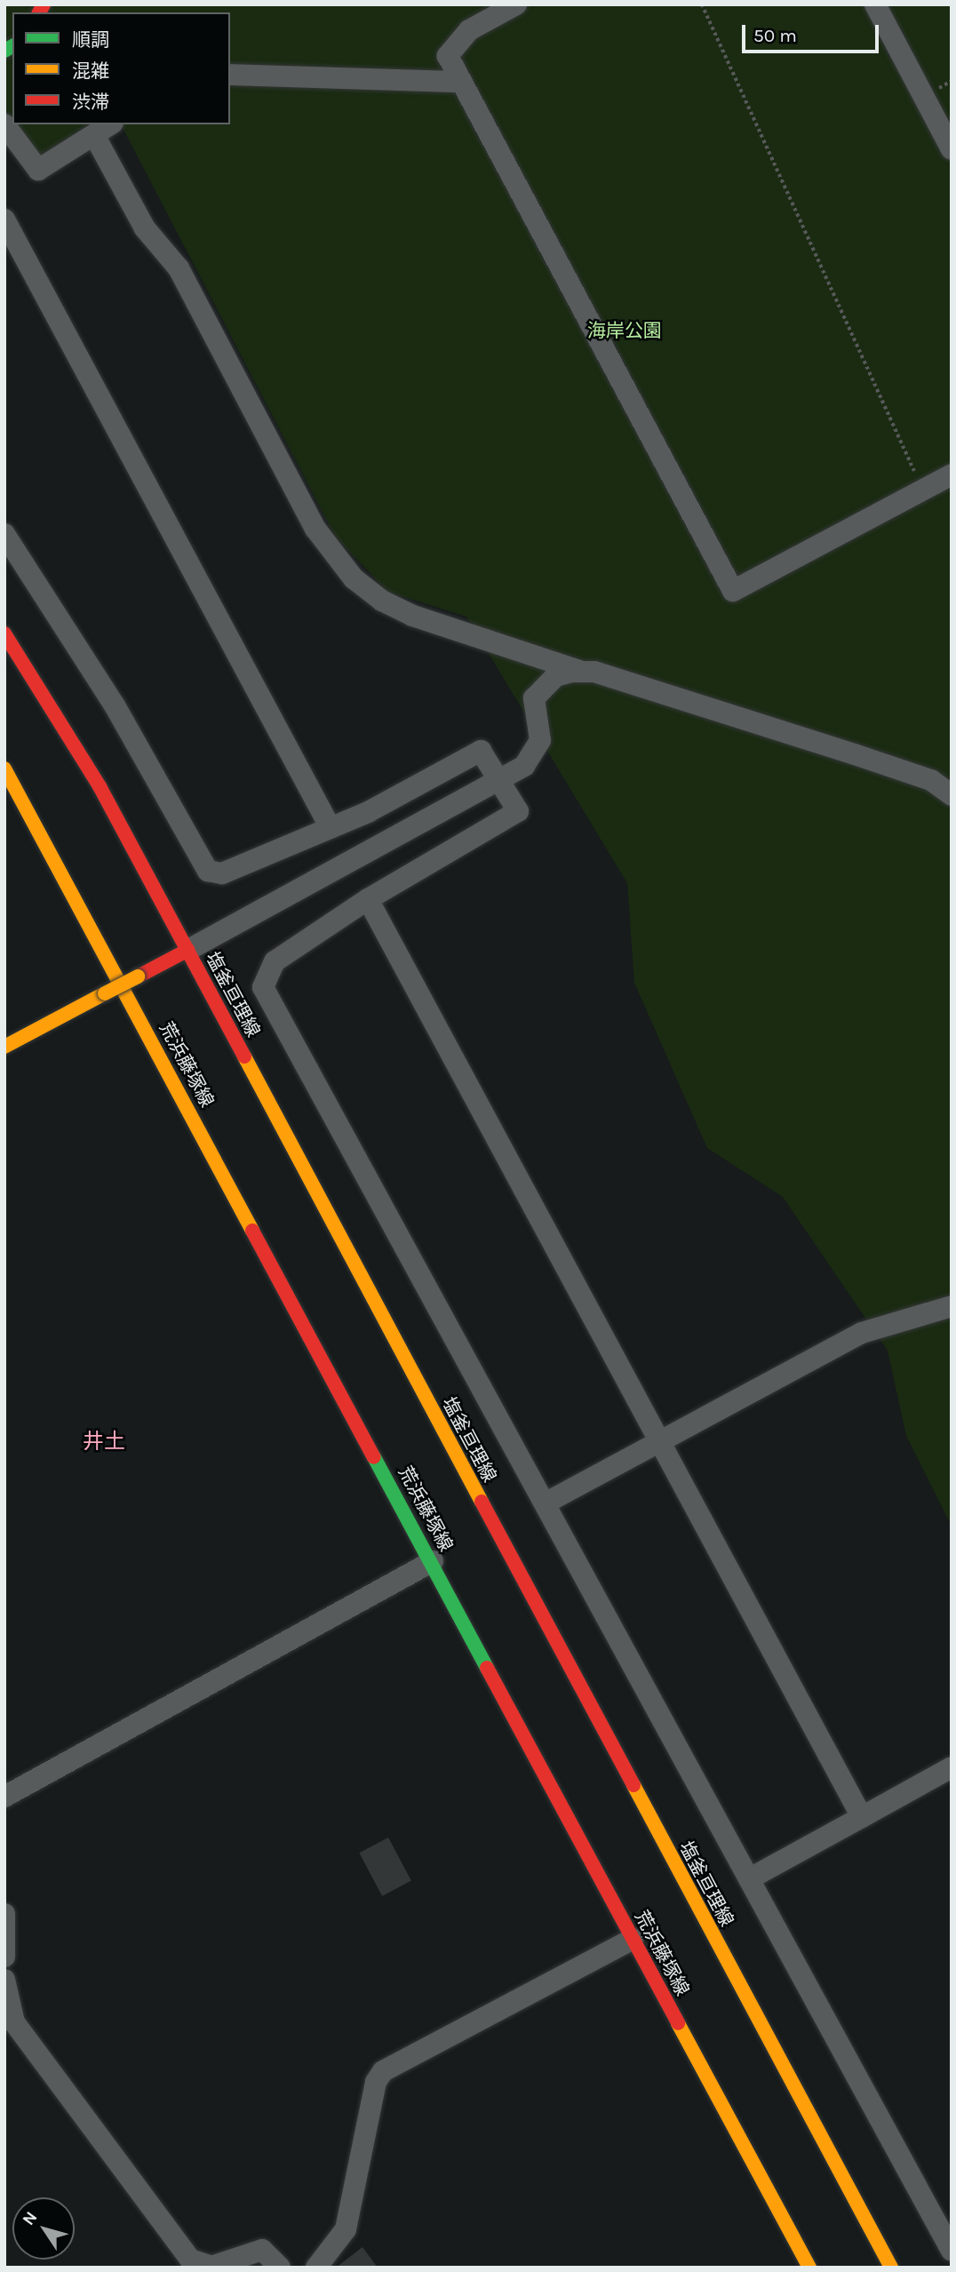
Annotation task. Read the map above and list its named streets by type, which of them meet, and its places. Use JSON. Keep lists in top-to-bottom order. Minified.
{"streets":{"street":["塩釜亘理線","荒浜藤塚線"]},"districts":["井土"],"parks":["海岸公園"],"legend":["順調","混雑","渋滞"],"scale_bar":"50 m","north":"top left"}
